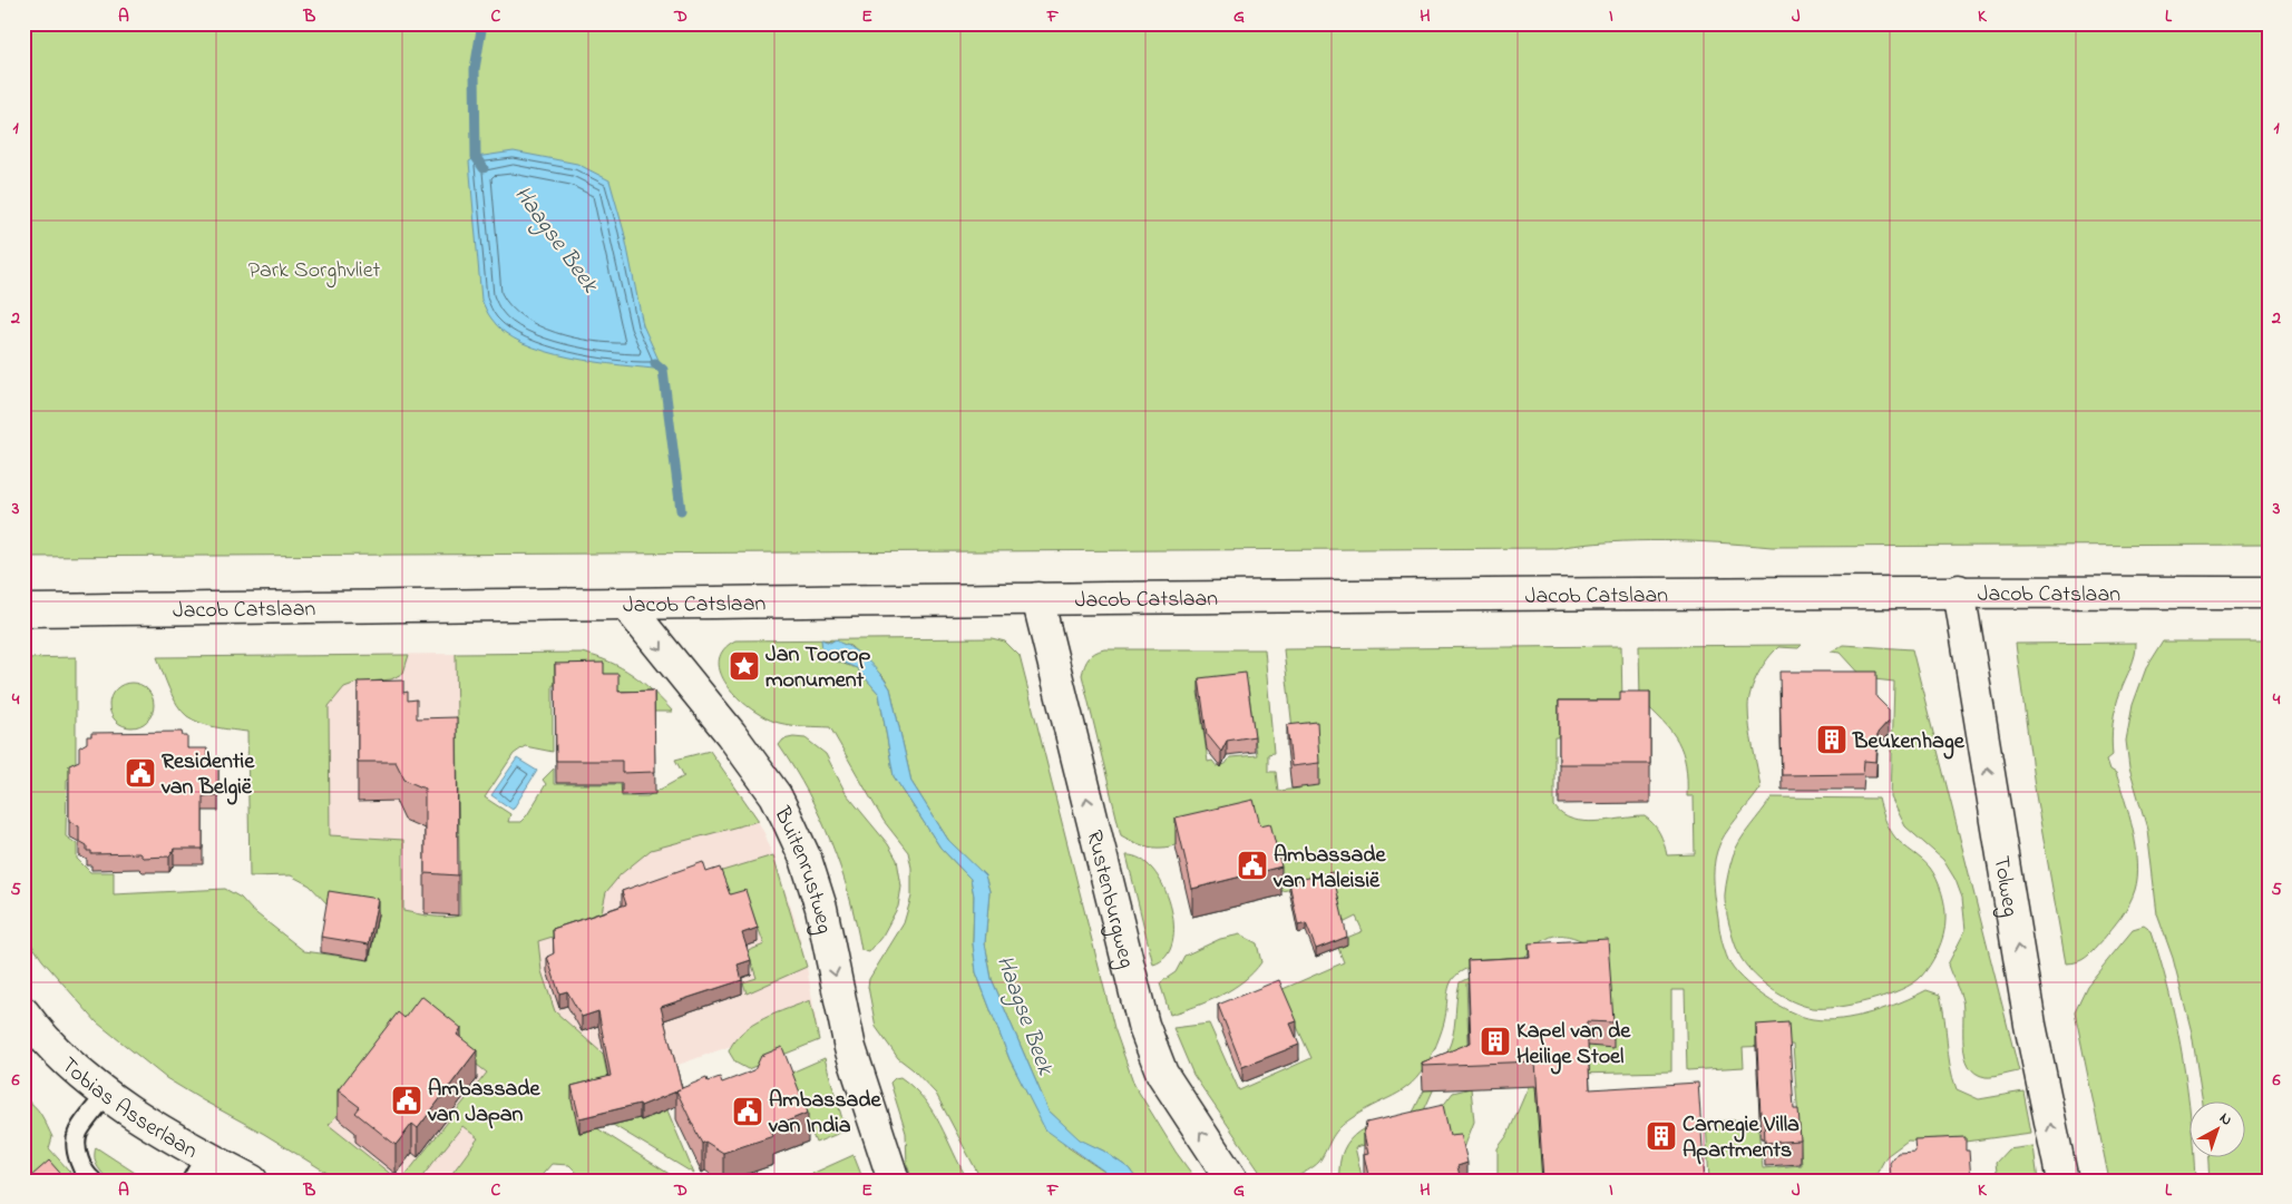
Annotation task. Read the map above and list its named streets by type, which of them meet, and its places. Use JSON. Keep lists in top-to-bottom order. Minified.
{"streets":{"street":["Jacob Catslaan","Buitenrustweg","Tolweg","Rustenburgweg","Tobias Asserlaan"]},"crossings":[["Jacob Catslaan","Buitenrustweg"],["Jacob Catslaan","Tolweg"],["Jacob Catslaan","Rustenburgweg"]],"one_way":["Buitenrustweg","Tolweg","Rustenburgweg"],"water":["Haagse Beek"],"parks":["Park Sorghvliet"],"places":{"place":["Jan Toorop monument"],"building":["Beukenhage","Kapel van de Heilige Stoel","Carnegie Villa Apartments"],"public building":["Residentie van België","Ambassade van Maleisië","Ambassade van Japan","Ambassade van India"]},"north":"top right","grid":{"columns":["A","B","C","D","E","F","G","H","I","J","K","L"],"rows":["1","2","3","4","5","6"]}}
